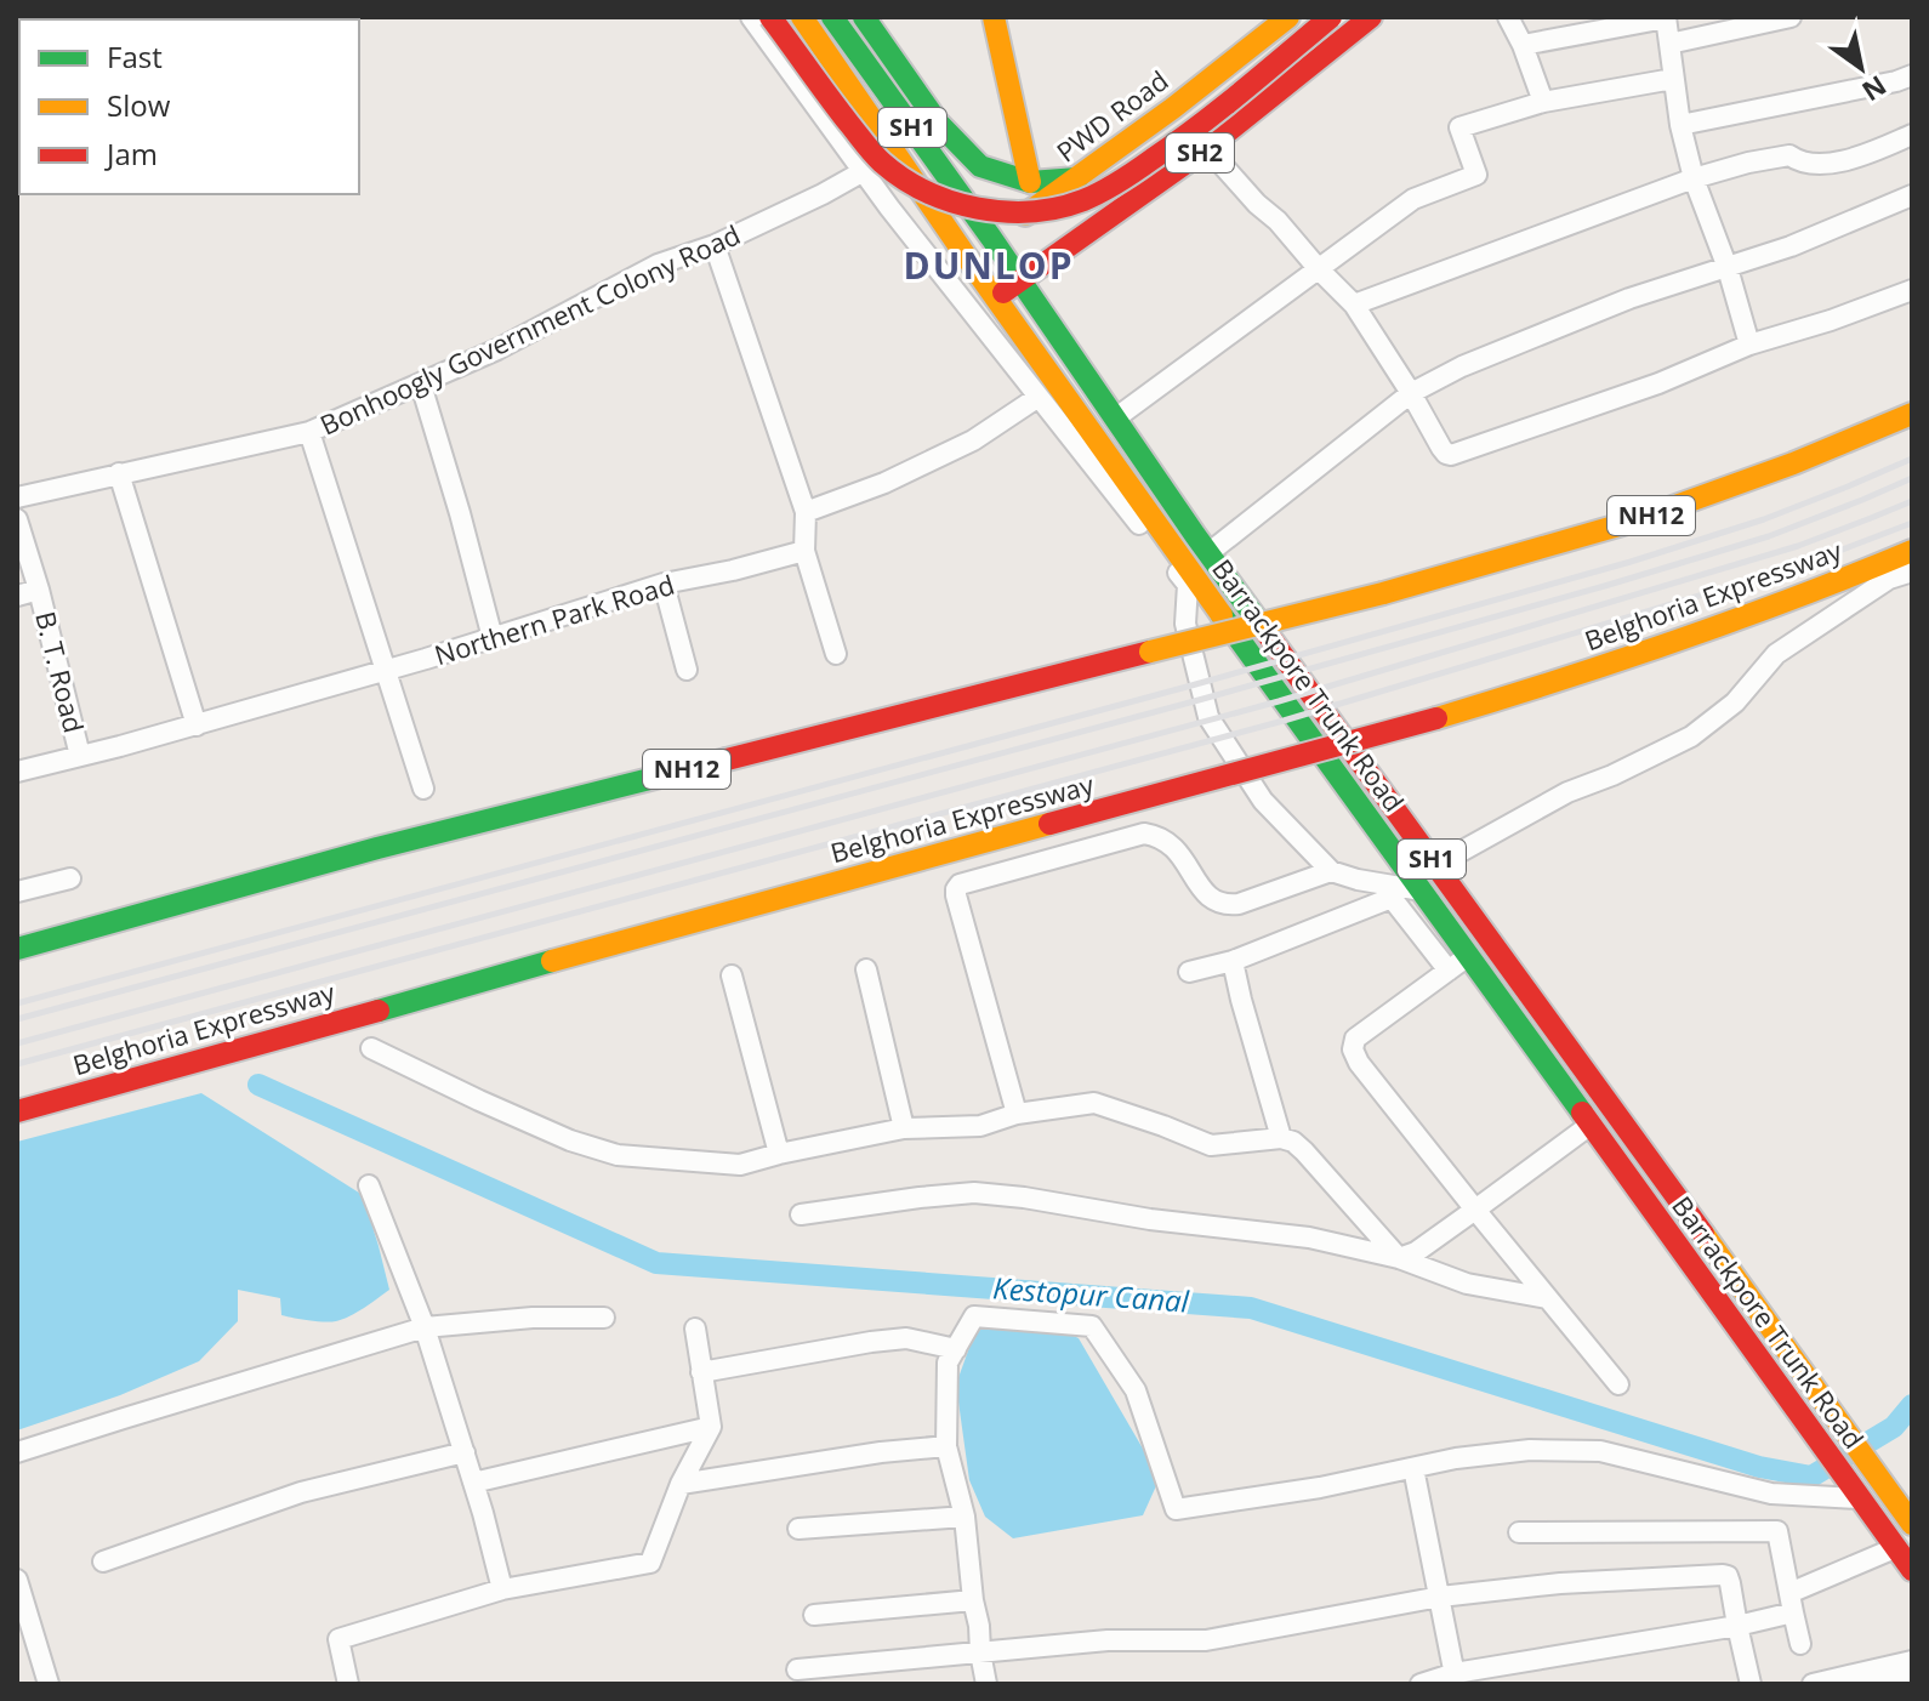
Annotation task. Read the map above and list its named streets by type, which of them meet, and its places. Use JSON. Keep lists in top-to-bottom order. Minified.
{"streets":{"main road":["PWD Road","SH1","SH2","NH12","Belghoria Expressway","Barrackpore Trunk Road"],"street":["Bonhoogly Government Colony Road","Northern Park Road","B. T. Road"]},"crossings":[["PWD Road","Barrackpore Trunk Road"],["SH2","Barrackpore Trunk Road"],["Bonhoogly Government Colony Road","Barrackpore Trunk Road"],["Northern Park Road","B. T. Road"]],"districts":["DUNLOP"],"water":["Kestopur Canal"],"legend":["Fast","Slow","Jam"],"north":"bottom right"}
